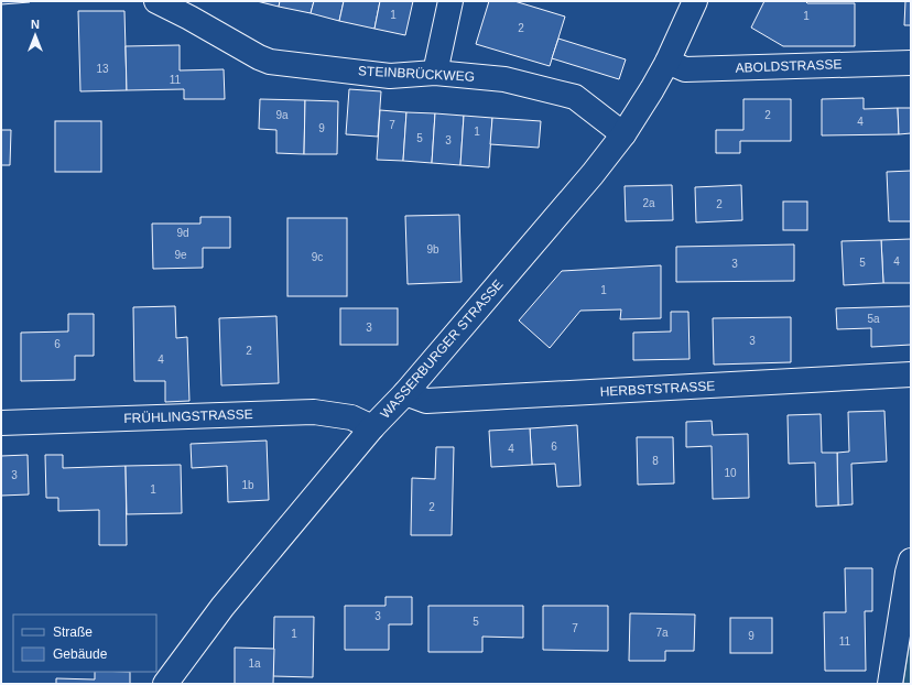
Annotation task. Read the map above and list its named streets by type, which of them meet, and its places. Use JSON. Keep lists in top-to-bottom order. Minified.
{"streets":{"street":["ABOLDSTRASSE","STEINBRÜCKWEG","WASSERBURGER STRASSE","HERBSTSTRASSE","FRÜHLINGSTRASSE"]},"crossings":[["ABOLDSTRASSE","WASSERBURGER STRASSE"],["STEINBRÜCKWEG","WASSERBURGER STRASSE"],["WASSERBURGER STRASSE","HERBSTSTRASSE"],["WASSERBURGER STRASSE","FRÜHLINGSTRASSE"]],"house_numbers":["1","1","2","13","11","9a","2","4","7","9","1","5","3","2a","2","9d","9b","9e","9c","4","5","3","1","5a","3","3","6","2","4","6","4","8","10","3","1b","1","2","3","5","7","7a","1","9","11","1a"],"legend":["Straße","Gebäude"],"north":"top"}
